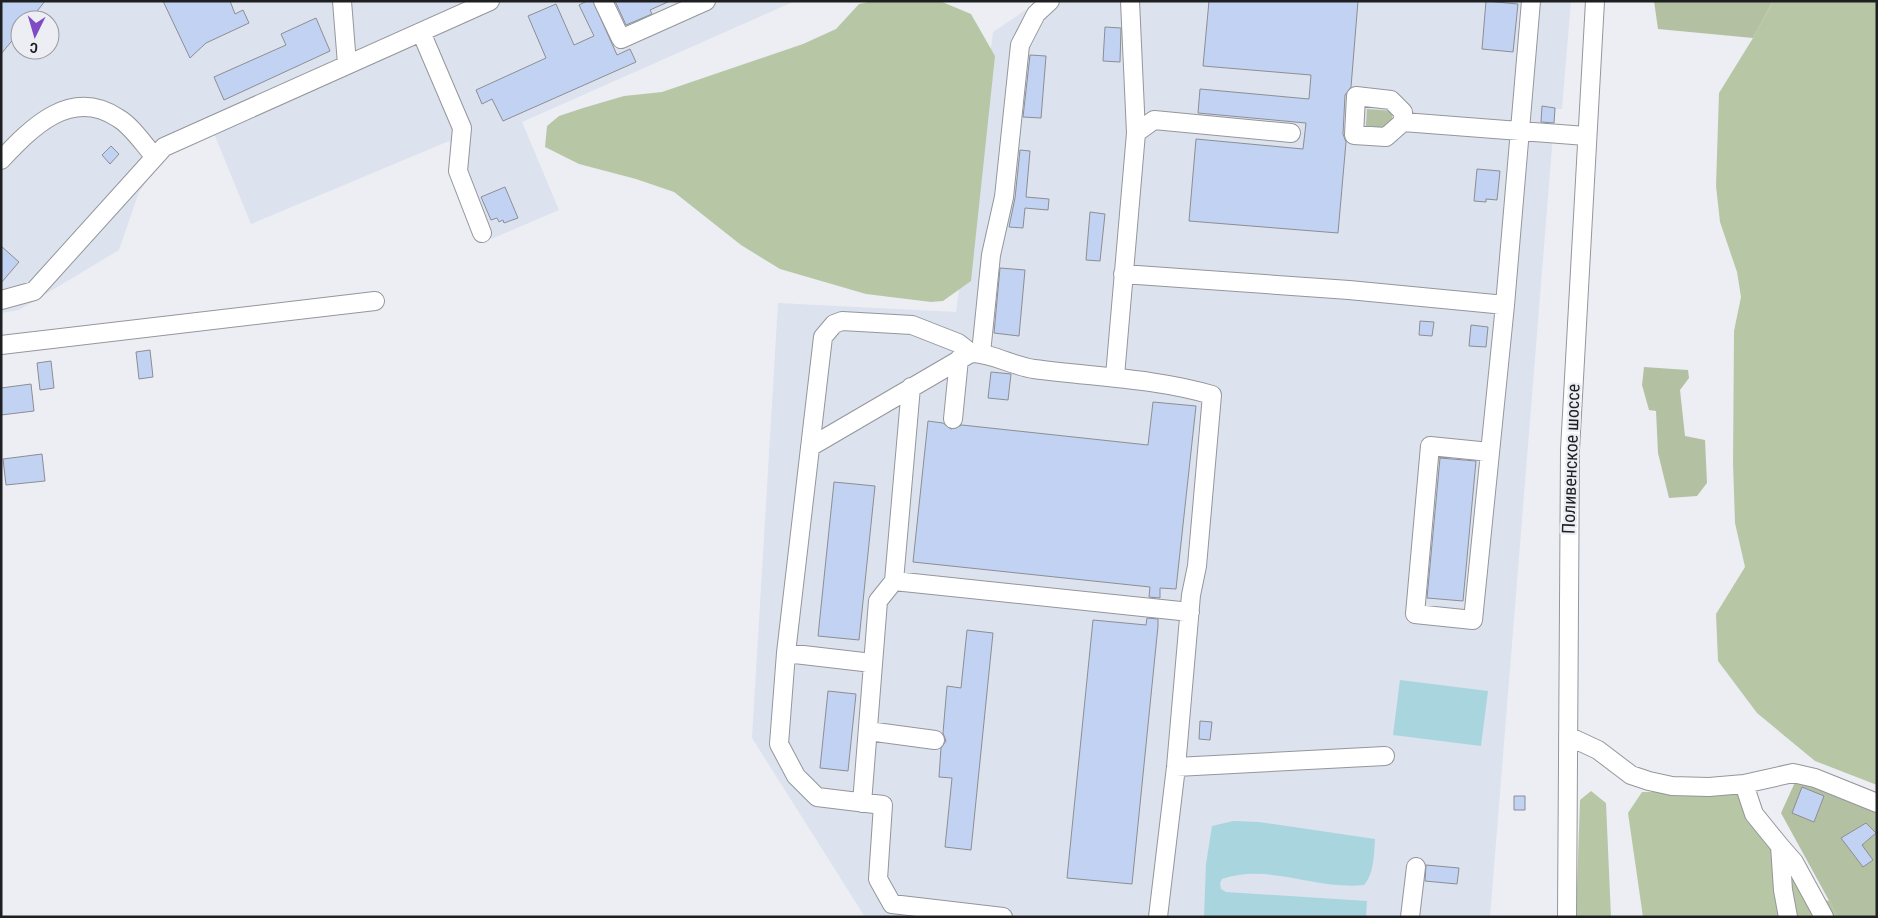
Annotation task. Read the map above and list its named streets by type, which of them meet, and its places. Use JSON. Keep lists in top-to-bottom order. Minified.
{"streets":{"street":["Поливенское шоссе"]},"north":"bottom"}
